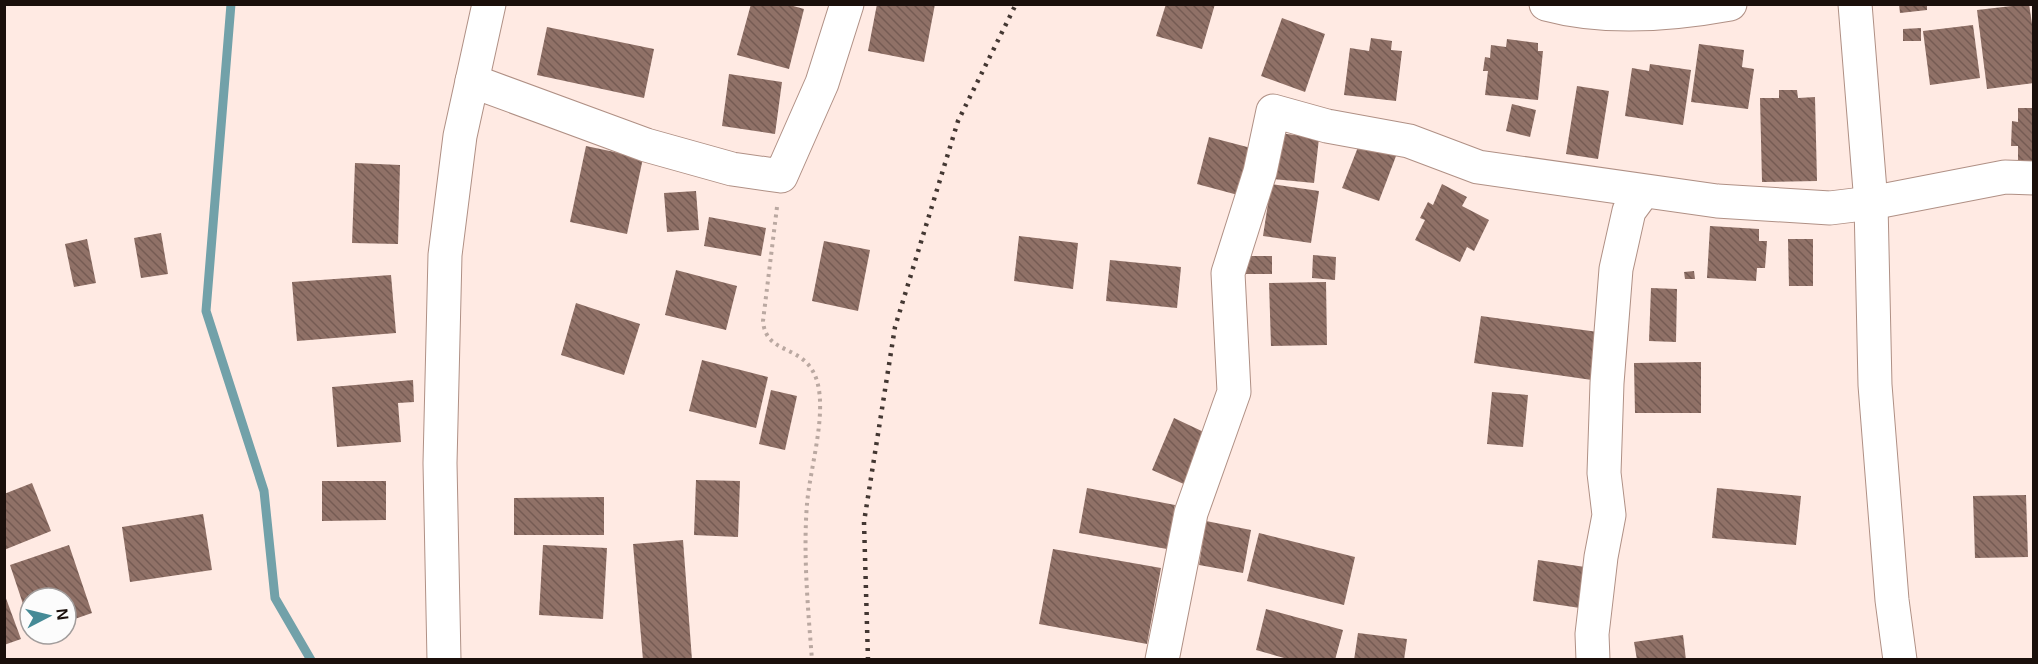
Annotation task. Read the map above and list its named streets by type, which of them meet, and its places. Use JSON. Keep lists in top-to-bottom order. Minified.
{"north":"right"}
